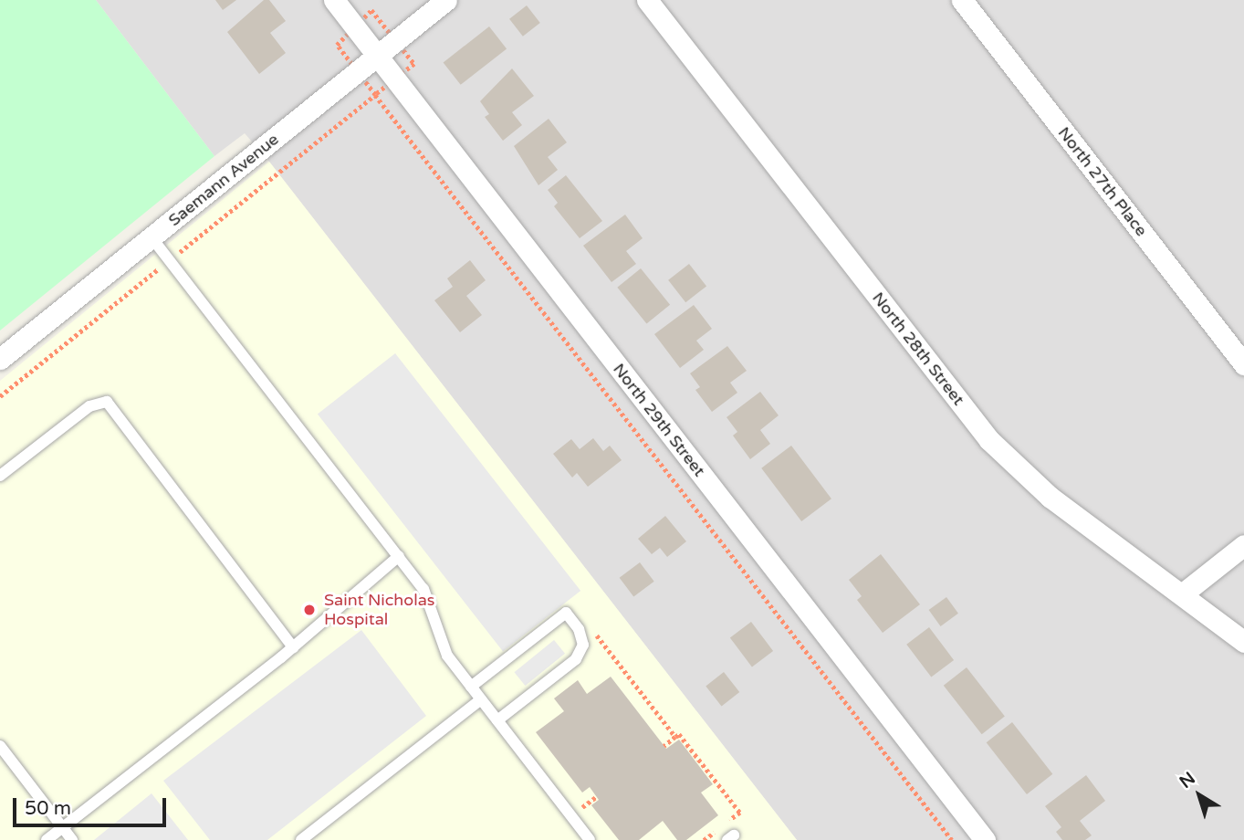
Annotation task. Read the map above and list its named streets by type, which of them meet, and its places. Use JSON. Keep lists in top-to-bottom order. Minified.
{"streets":{"street":["Saemann Avenue","North 27th Place","North 28th Street","North 29th Street"]},"crossings":[["Saemann Avenue","North 29th Street"]],"places":["Saint Nicholas Hospital"],"scale_bar":"50 m","north":"top left"}
